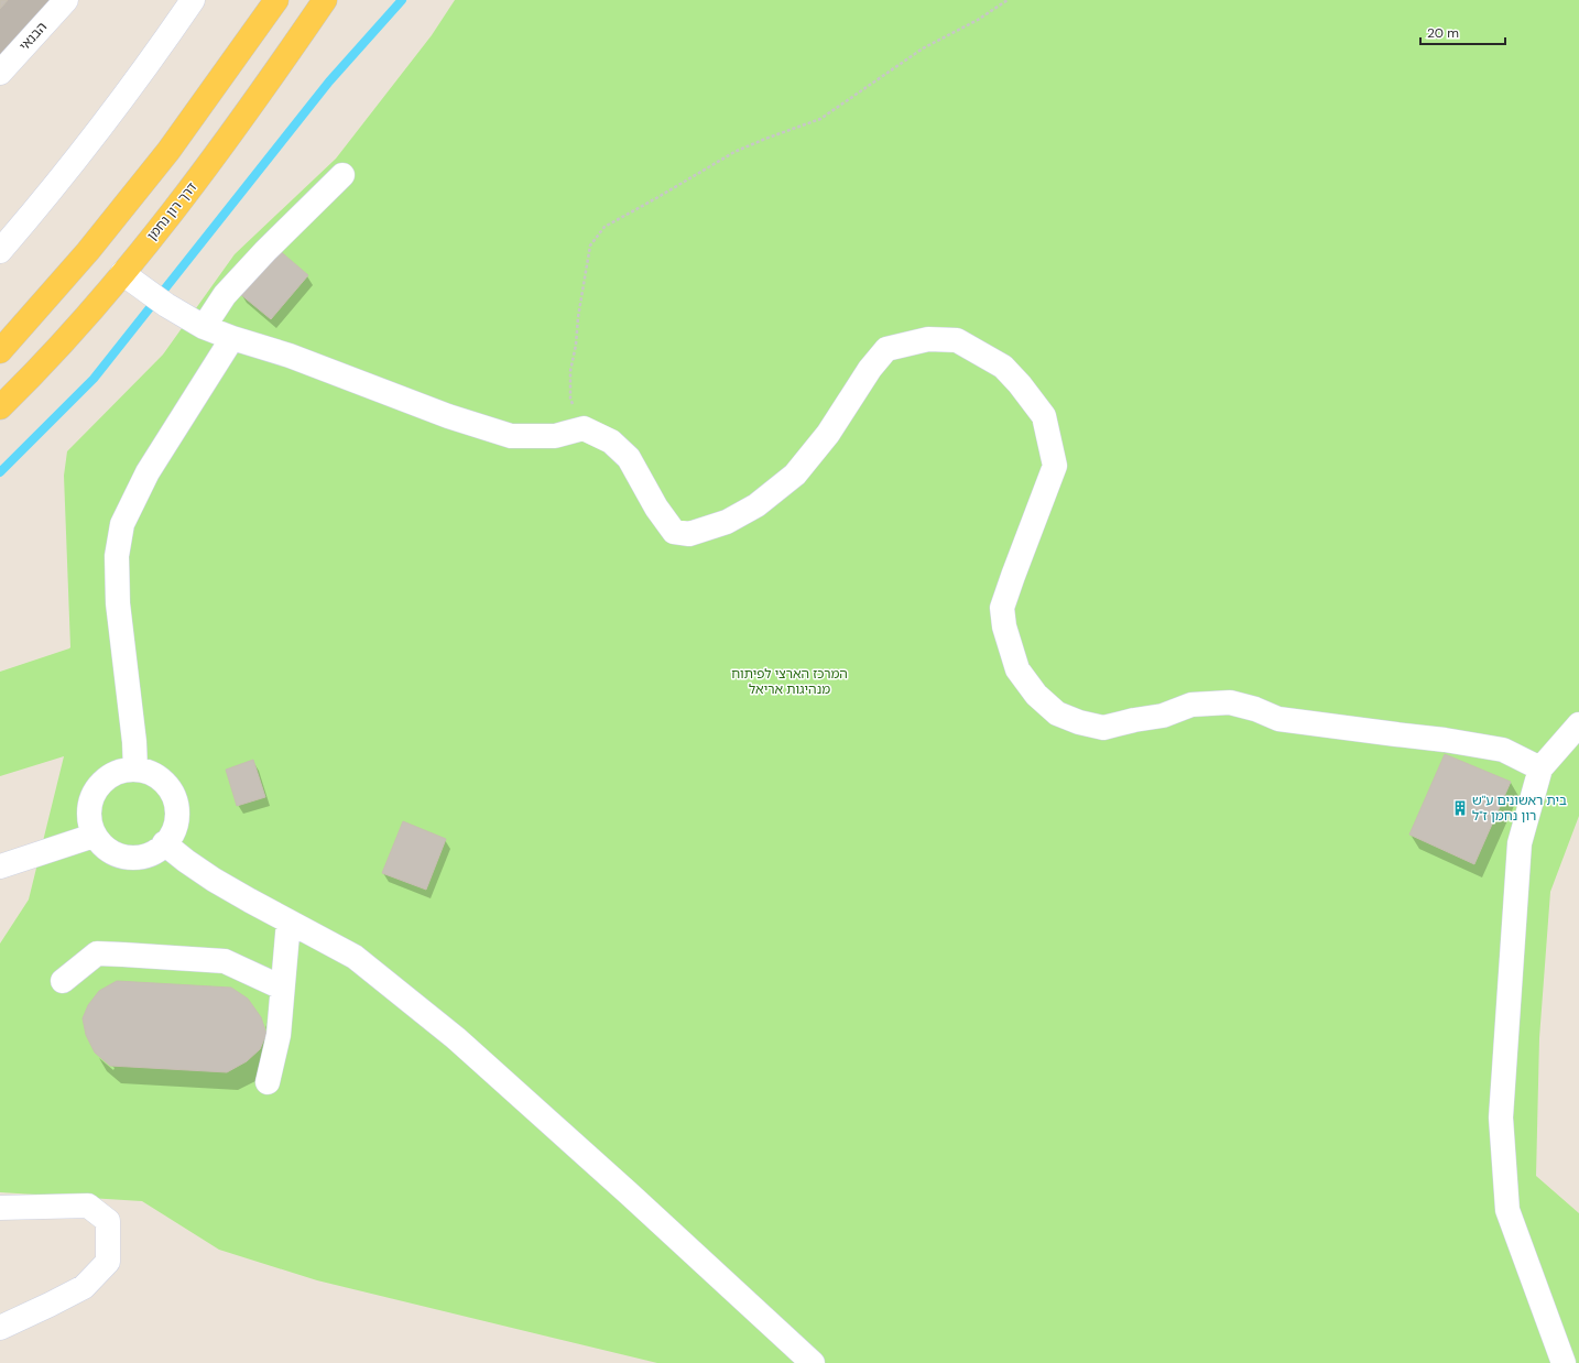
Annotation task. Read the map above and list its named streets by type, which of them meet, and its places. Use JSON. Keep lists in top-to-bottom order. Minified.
{"streets":{"main road":["דרך רון נחמן"],"street":["הבנאי"]},"parks":["המרכז הארצי לפיתוח מנהיגות אריאל"],"places":{"building":["בית ראשונים ע\"ש רון נחמן ז\"ל"]},"scale_bar":"20 m"}
